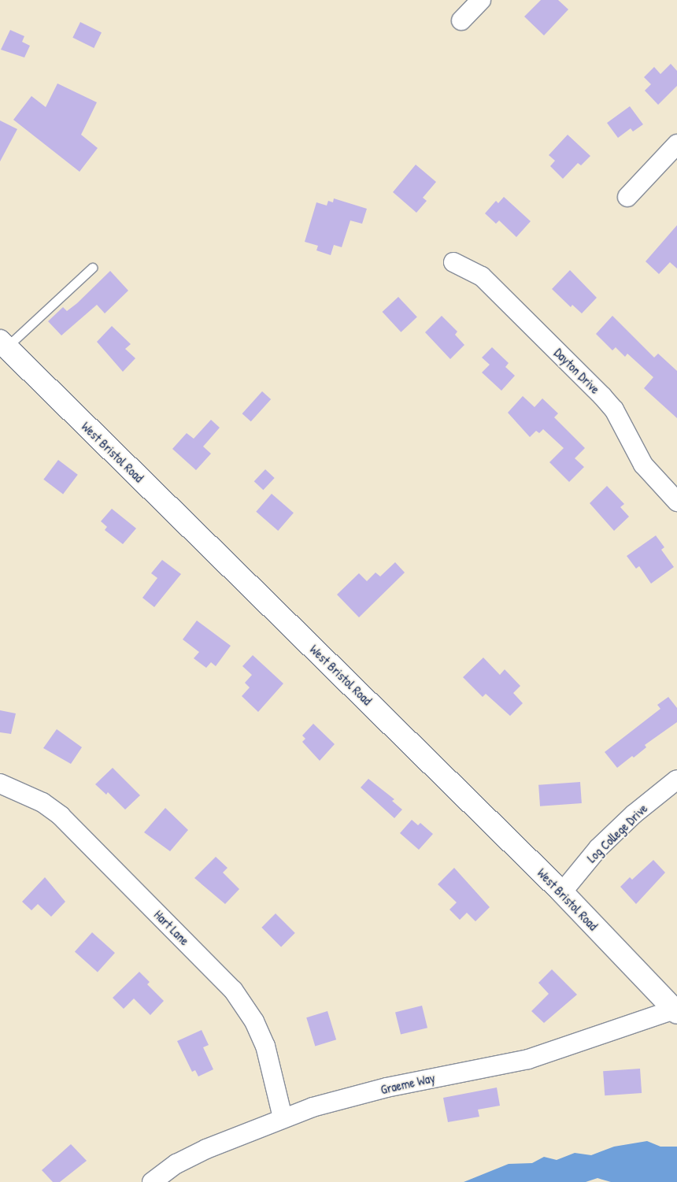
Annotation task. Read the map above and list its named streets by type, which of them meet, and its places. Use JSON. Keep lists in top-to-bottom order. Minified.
{"streets":{"main road":["West Bristol Road"],"street":["Dayton Drive","Log College Drive","Hart Lane","Graeme Way"]},"crossings":[["West Bristol Road","Log College Drive"],["West Bristol Road","Graeme Way"],["Hart Lane","Graeme Way"]]}
